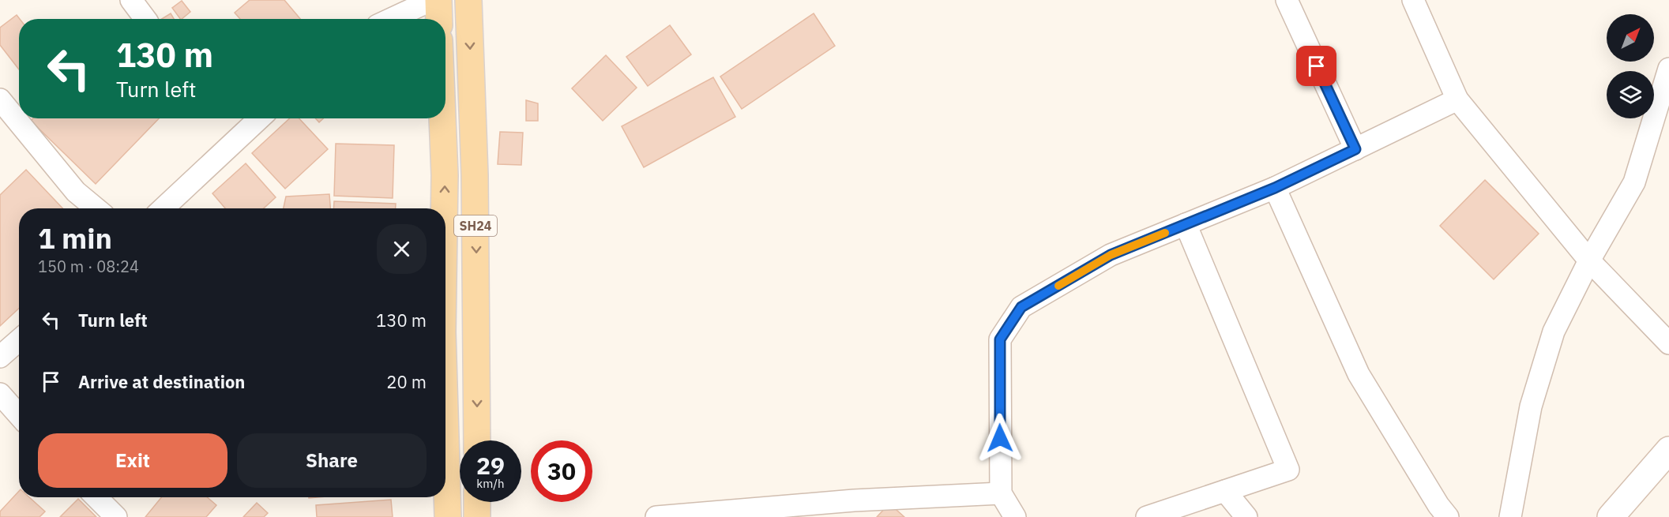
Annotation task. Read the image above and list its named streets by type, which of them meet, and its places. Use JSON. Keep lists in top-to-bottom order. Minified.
{"streets":{"main road":["SH24"]},"north":"top right","page":{"turn":["130 m","Turn left"],"heading":["1 min","150 m · 08:24"],"list":[{"name":"Turn left","value":"130 m"},{"name":"Arrive at destination","value":"20 m"}],"buttons":["Exit","Share"],"speed":"29 km/h","limit":"30"}}
